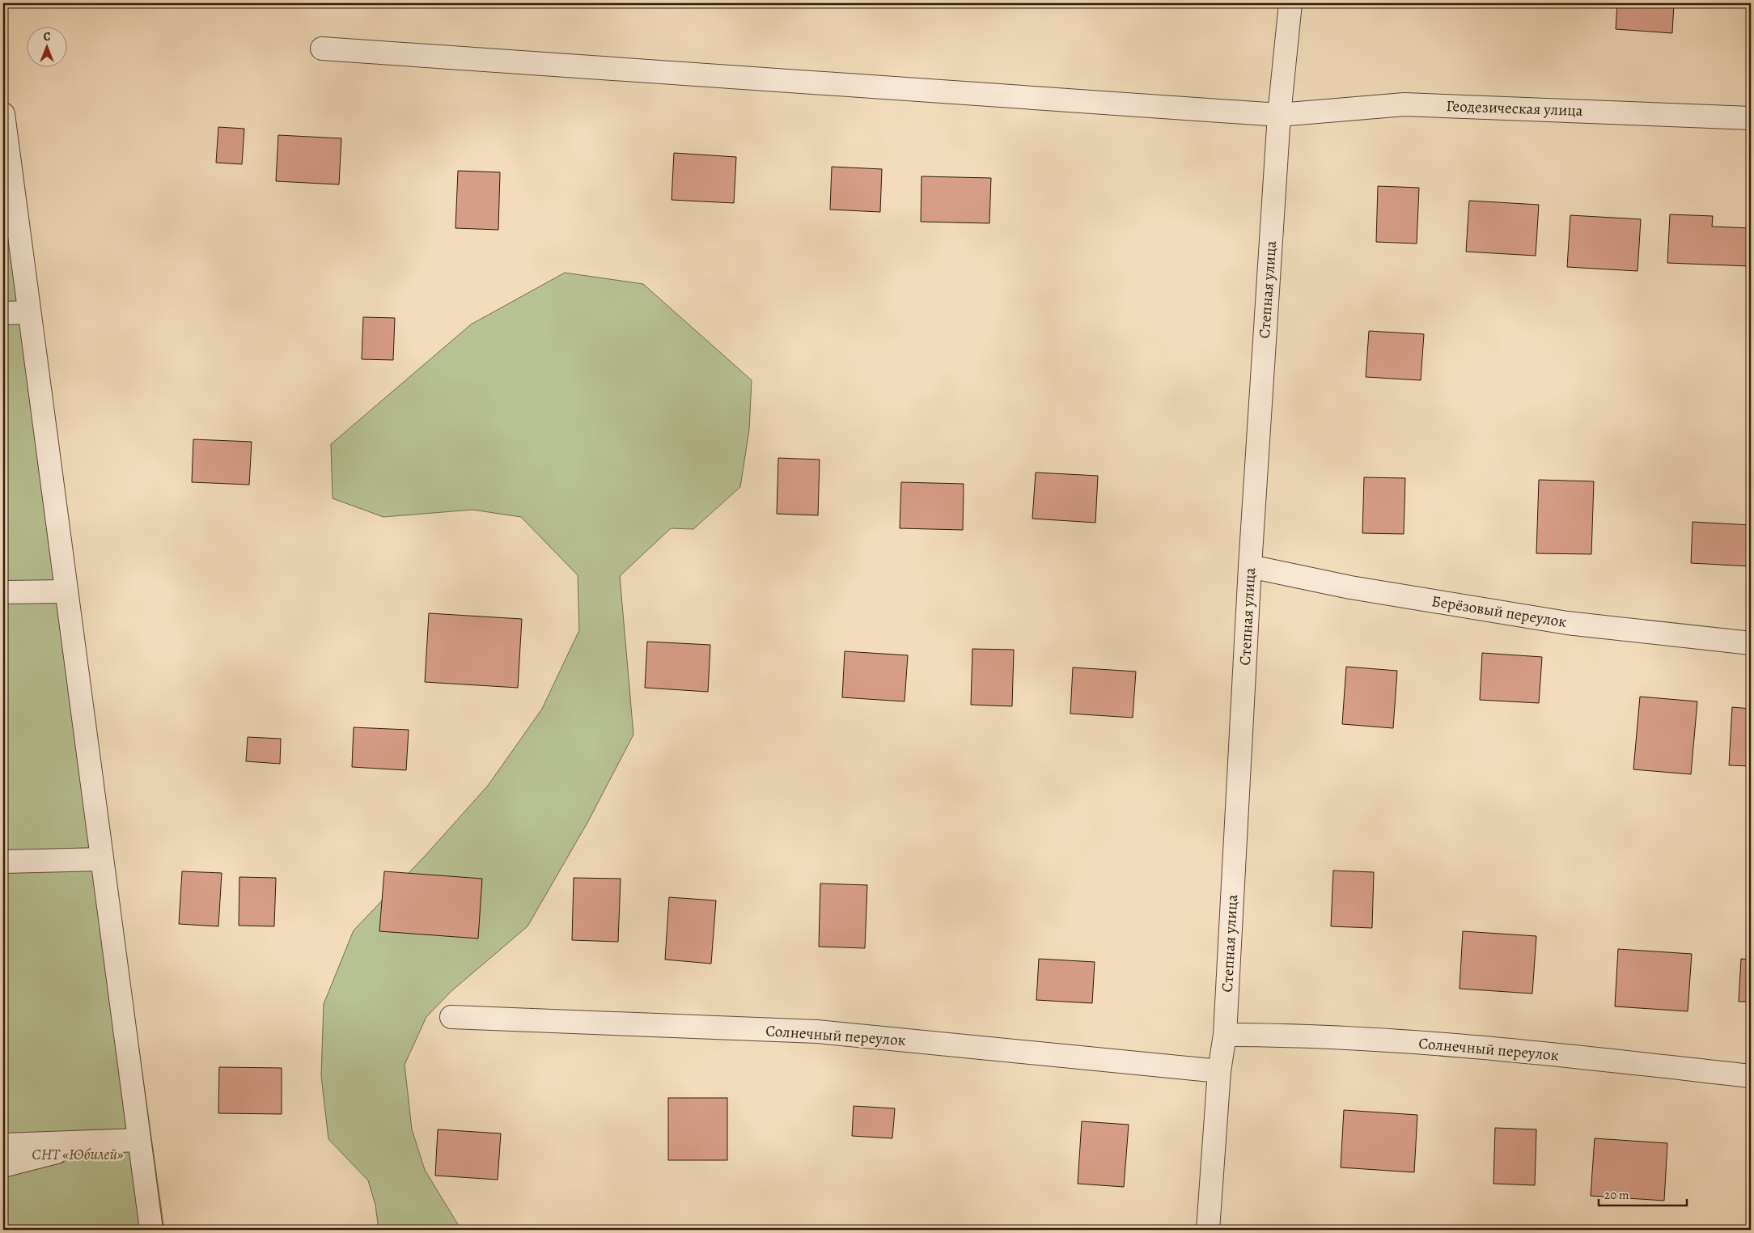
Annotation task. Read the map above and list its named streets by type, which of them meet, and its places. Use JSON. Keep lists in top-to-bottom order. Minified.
{"streets":{"street":["Геодезическая улица","Степная улица","Берёзовый переулок","Солнечный переулок"]},"crossings":[["Геодезическая улица","Степная улица"],["Степная улица","Берёзовый переулок"],["Степная улица","Солнечный переулок"]],"parks":["СНТ «Юбилей»"],"scale_bar":"20 m","north":"top"}
